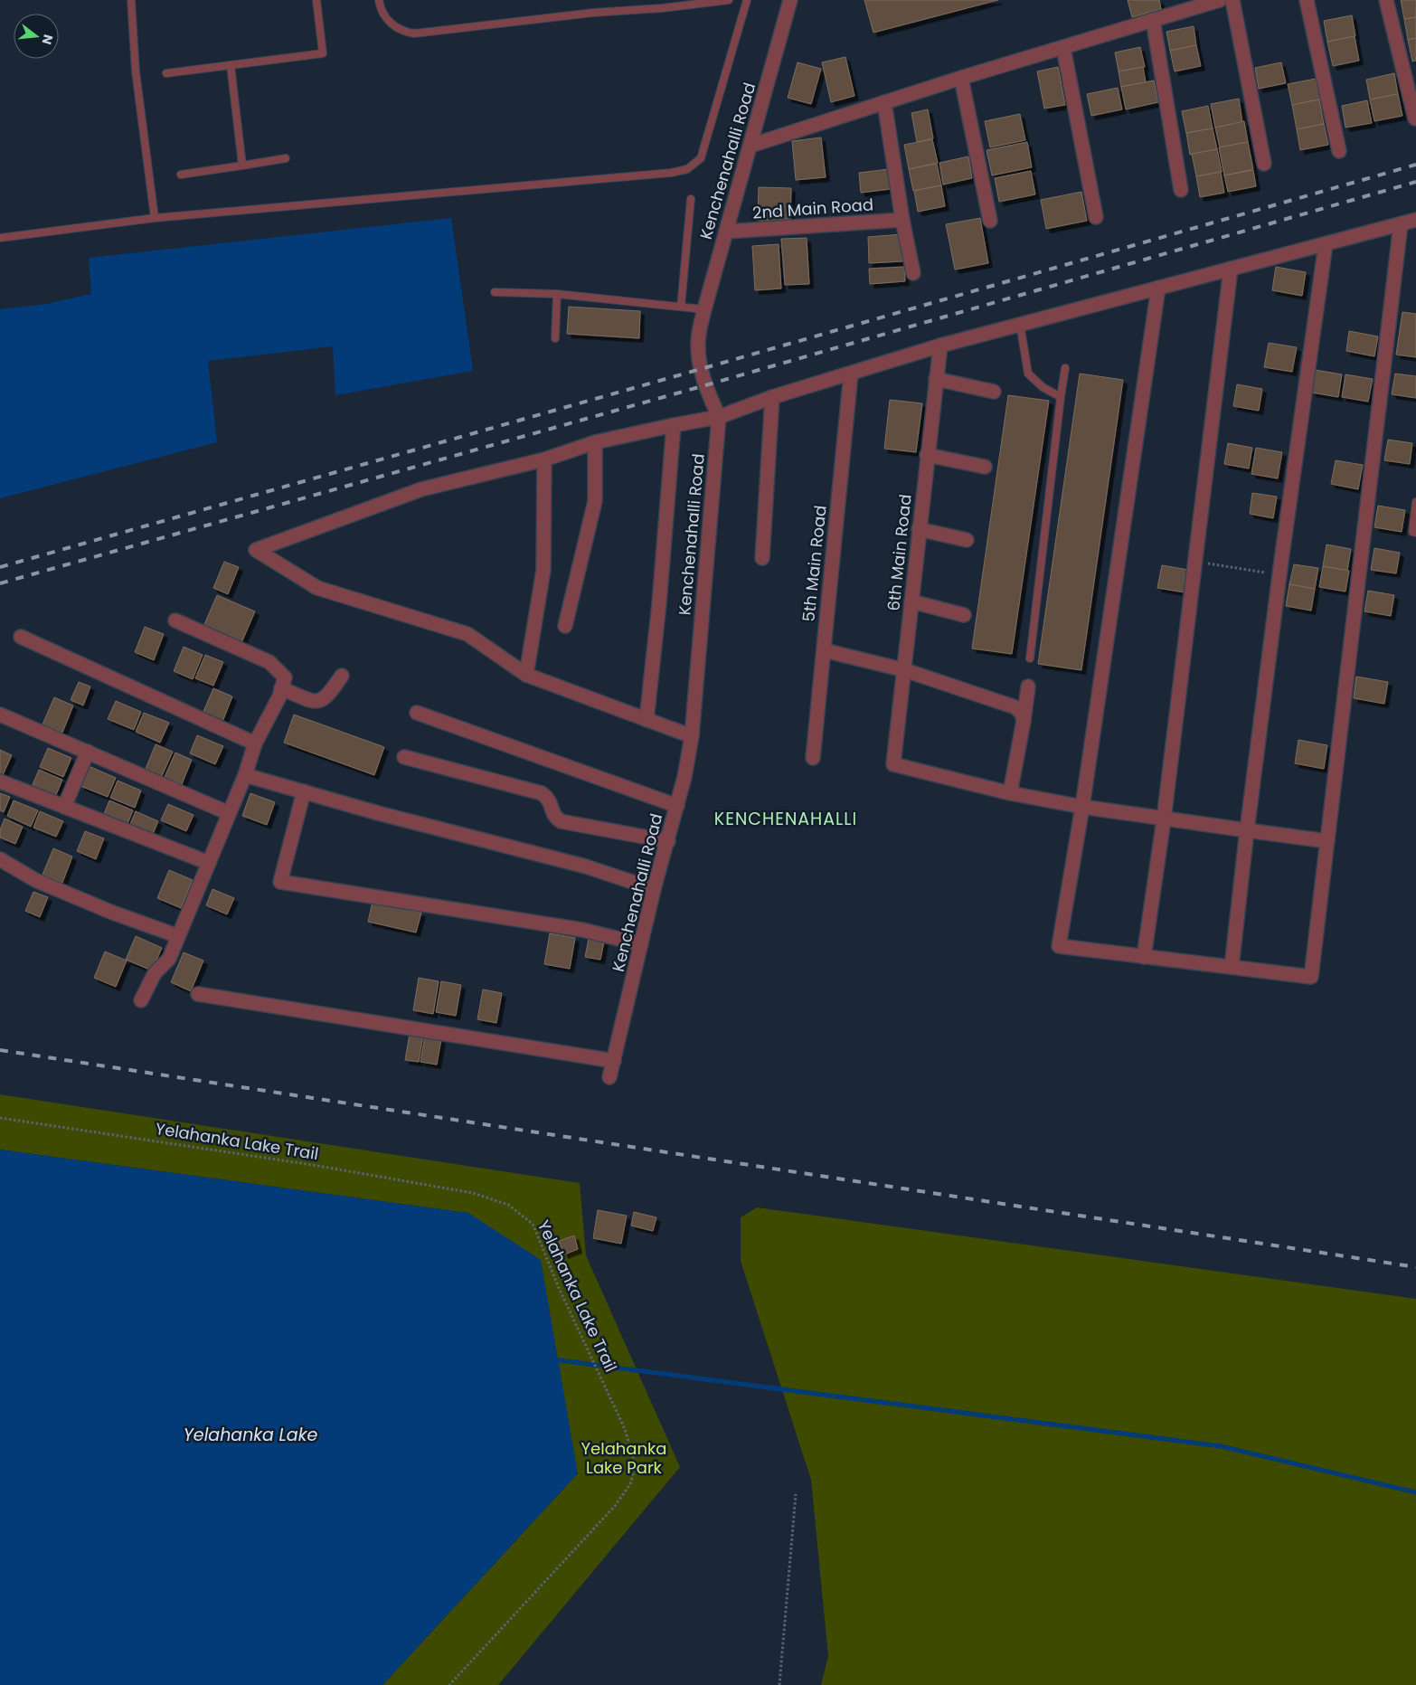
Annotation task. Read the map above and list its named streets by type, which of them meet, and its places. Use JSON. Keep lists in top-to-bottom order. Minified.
{"streets":{"street":["Kenchenahalli Road","2nd Main Road","6th Main Road","5th Main Road"],"path":["Yelahanka Lake Trail"]},"crossings":[["Kenchenahalli Road","2nd Main Road"]],"districts":["KENCHENAHALLI"],"water":["Yelahanka Lake"],"parks":["Yelahanka Lake Park"],"north":"right"}
